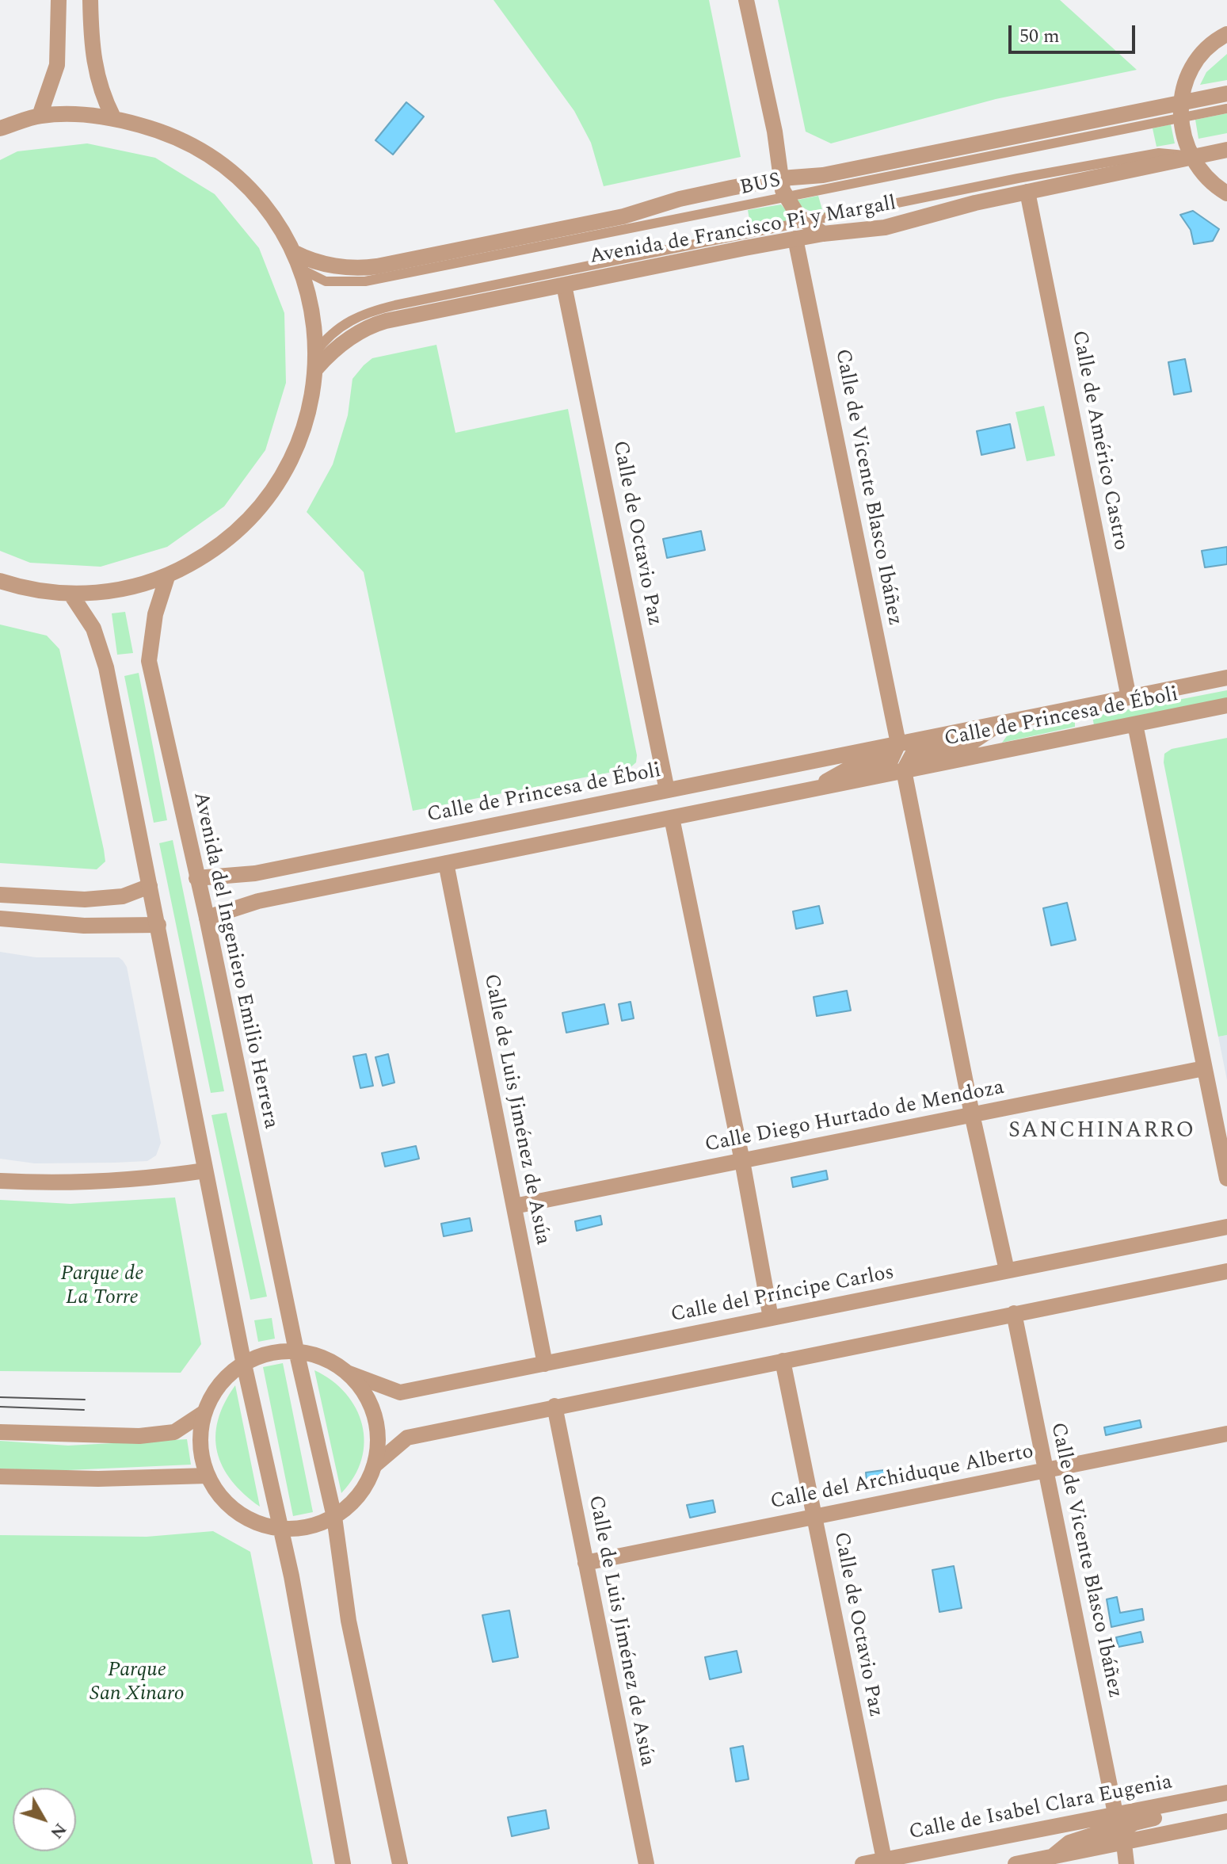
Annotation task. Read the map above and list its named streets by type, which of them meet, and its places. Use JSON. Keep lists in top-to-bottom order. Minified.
{"streets":{"street":["Avenida de Francisco Pi y Margall","Calle de Américo Castro","Calle de Vicente Blasco Ibáñez","Calle de Octavio Paz","Calle de Princesa de Éboli","Avenida del Ingeniero Emilio Herrera","Calle de Luis Jiménez de Asúa","Calle Diego Hurtado de Mendoza","Calle del Príncipe Carlos","Calle del Archiduque Alberto","Calle de Isabel Clara Eugenia"],"lane":["BUS"]},"crossings":[["BUS","Avenida de Francisco Pi y Margall"],["Avenida de Francisco Pi y Margall","Calle de Américo Castro"],["Avenida de Francisco Pi y Margall","Calle de Vicente Blasco Ibáñez"],["Avenida de Francisco Pi y Margall","Calle de Octavio Paz"],["Calle de Américo Castro","Calle de Princesa de Éboli"],["Calle de Vicente Blasco Ibáñez","Calle de Princesa de Éboli"],["Calle de Vicente Blasco Ibáñez","Calle del Archiduque Alberto"],["Calle de Vicente Blasco Ibáñez","Calle de Isabel Clara Eugenia"],["Calle de Octavio Paz","Calle de Princesa de Éboli"],["Calle de Octavio Paz","Calle del Archiduque Alberto"],["Calle de Octavio Paz","Calle de Isabel Clara Eugenia"],["Calle de Princesa de Éboli","Avenida del Ingeniero Emilio Herrera"],["Calle de Princesa de Éboli","Calle de Luis Jiménez de Asúa"],["Calle de Luis Jiménez de Asúa","Calle Diego Hurtado de Mendoza"],["Calle de Luis Jiménez de Asúa","Calle del Príncipe Carlos"],["Calle de Luis Jiménez de Asúa","Calle del Archiduque Alberto"]],"districts":["SANCHINARRO"],"parks":["Parque de La Torre","Parque San Xinaro"],"scale_bar":"50 m","north":"bottom right"}
